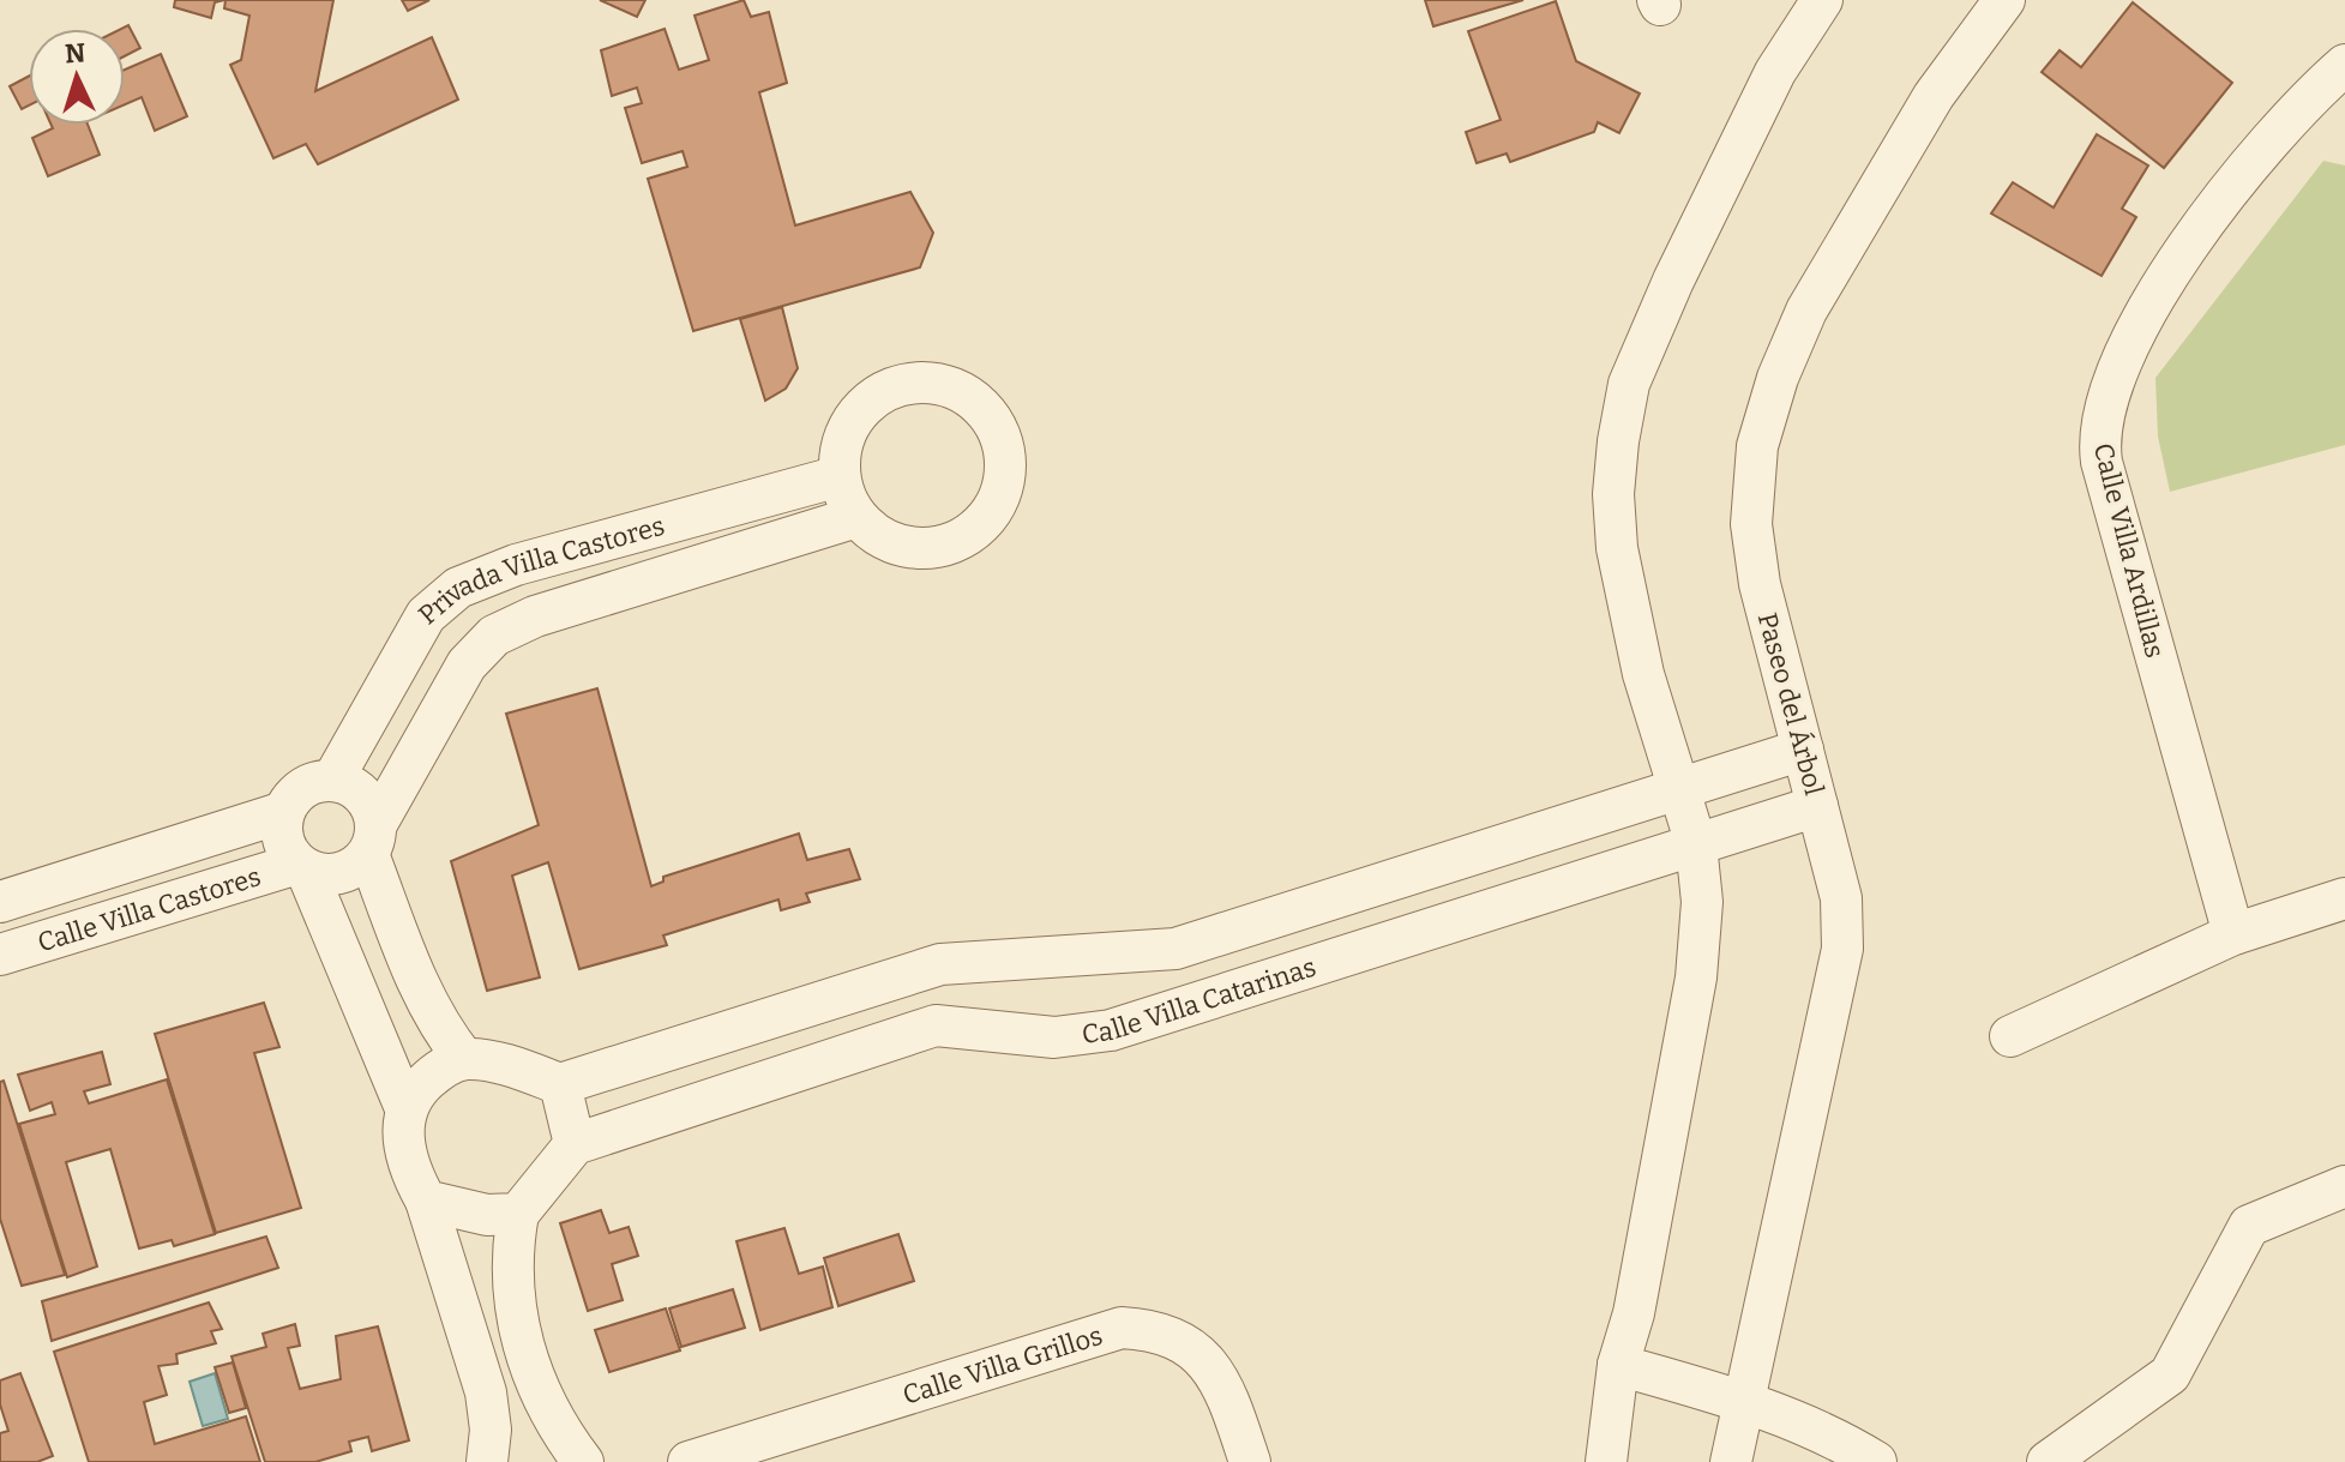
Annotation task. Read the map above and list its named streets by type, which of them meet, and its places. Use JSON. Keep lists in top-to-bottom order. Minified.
{"streets":{"street":["Calle Villa Ardillas","Privada Villa Castores","Paseo del Árbol","Calle Villa Castores","Calle Villa Catarinas","Calle Villa Grillos"]},"crossings":[["Privada Villa Castores","Calle Villa Castores"],["Paseo del Árbol","Calle Villa Catarinas"]],"north":"top"}
